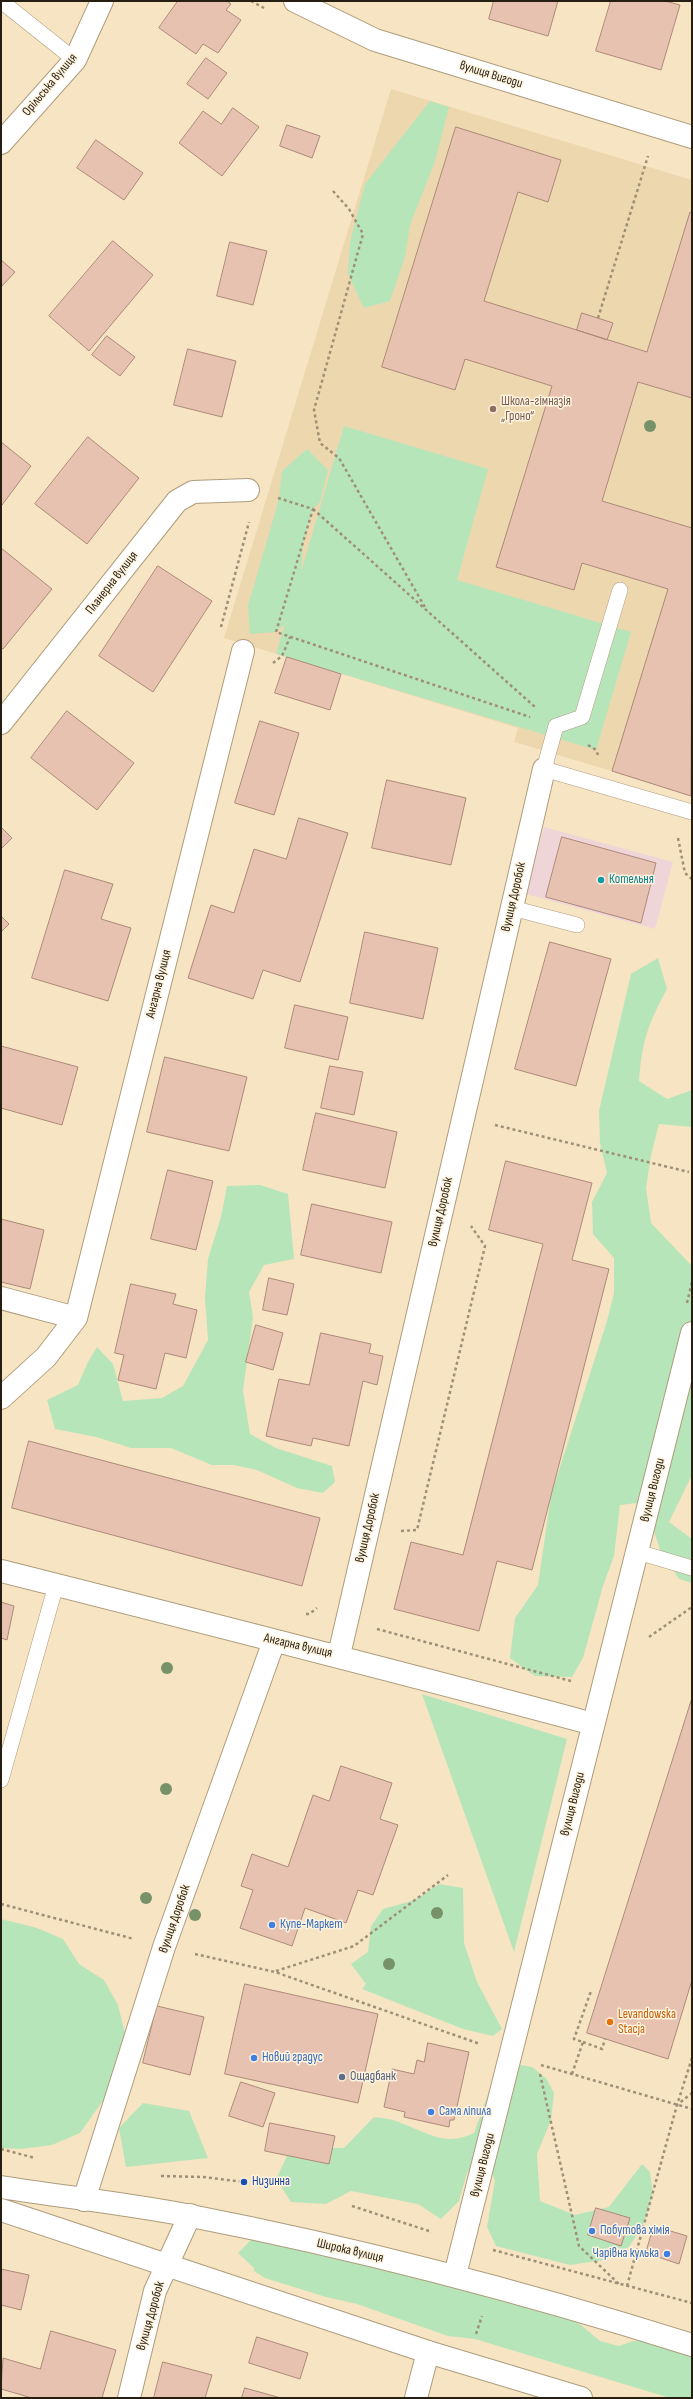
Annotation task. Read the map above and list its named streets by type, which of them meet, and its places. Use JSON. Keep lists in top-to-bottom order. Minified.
{"streets":{"street":["вулиця Вигоди","Орільська вулиця","Планерна вулиця","вулиця Доробок","Ангарна вулиця","Широка вулиця"]},"crossings":[["вулиця Вигоди","Ангарна вулиця"],["вулиця Вигоди","Широка вулиця"],["вулиця Доробок","Ангарна вулиця"],["вулиця Доробок","Широка вулиця"]],"places":["Школа-гімназія „Гроно“","Котельня","Купе-Маркет","Levandowska Stacja","Новий градус","Ощадбанк","Сама ліпила","Низинна","Побутова хімія","Чарівна кулька"]}
